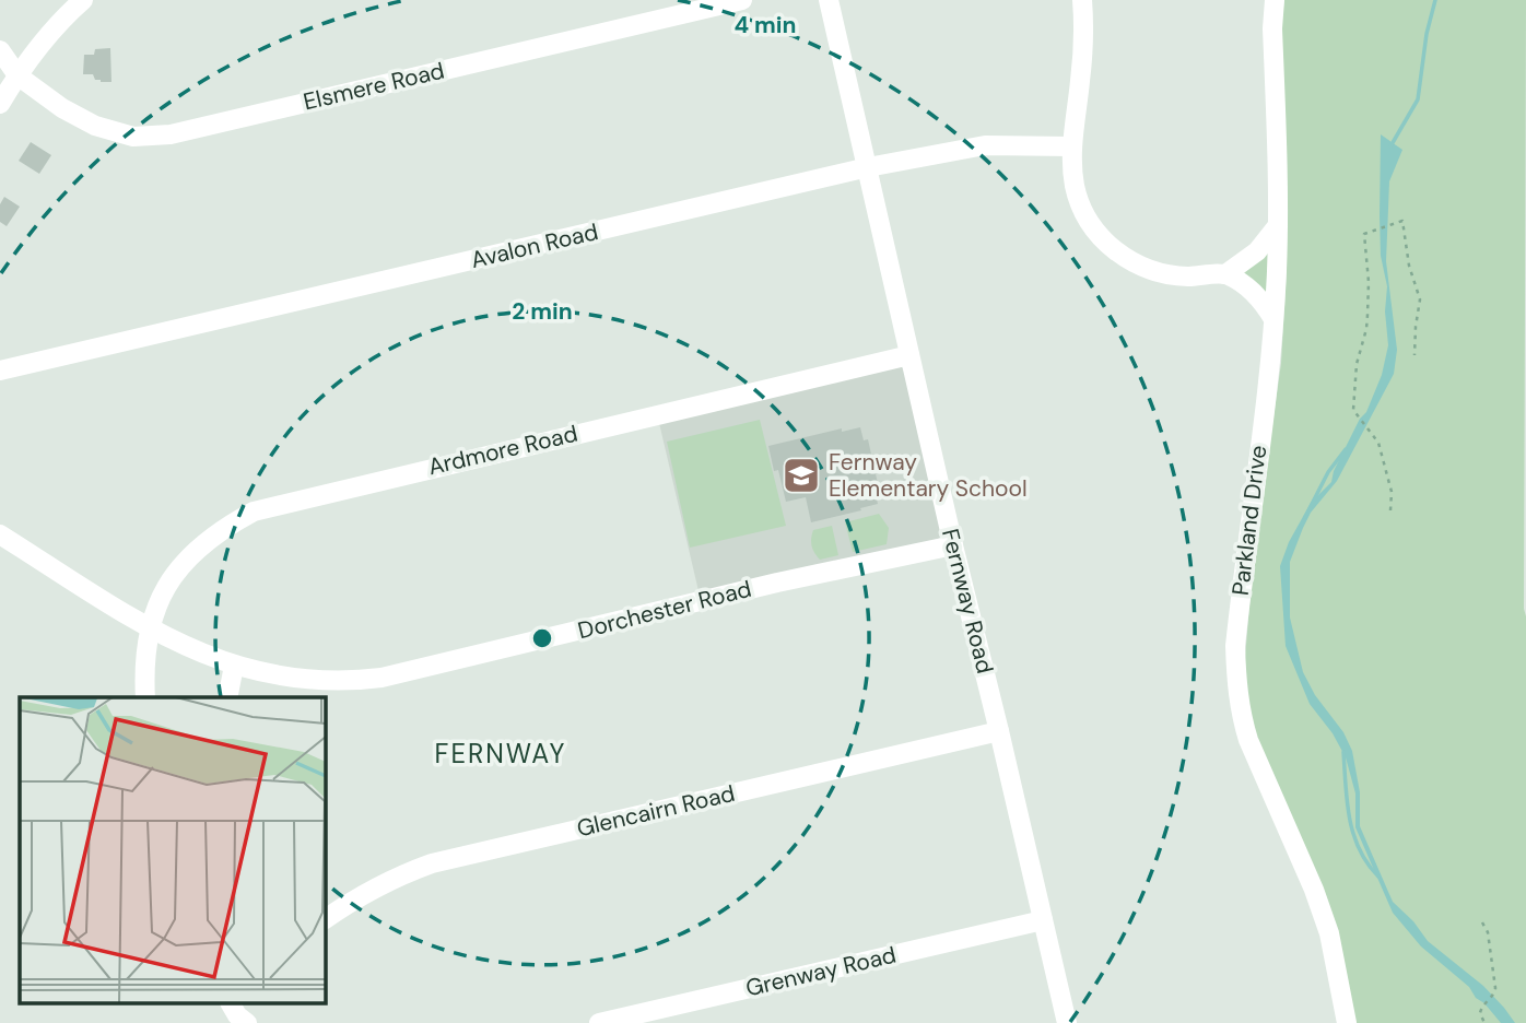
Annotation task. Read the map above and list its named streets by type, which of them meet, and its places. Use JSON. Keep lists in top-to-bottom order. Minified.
{"streets":{"street":["Elsmere Road","Avalon Road","Ardmore Road","Parkland Drive","Fernway Road","Dorchester Road","Glencairn Road","Grenway Road"]},"crossings":[["Avalon Road","Fernway Road"],["Ardmore Road","Fernway Road"],["Ardmore Road","Dorchester Road"],["Fernway Road","Dorchester Road"],["Fernway Road","Glencairn Road"],["Fernway Road","Grenway Road"]],"districts":["FERNWAY"],"places":{"school or university":["Fernway Elementary School"]},"rings":["4 min","2 min"]}
